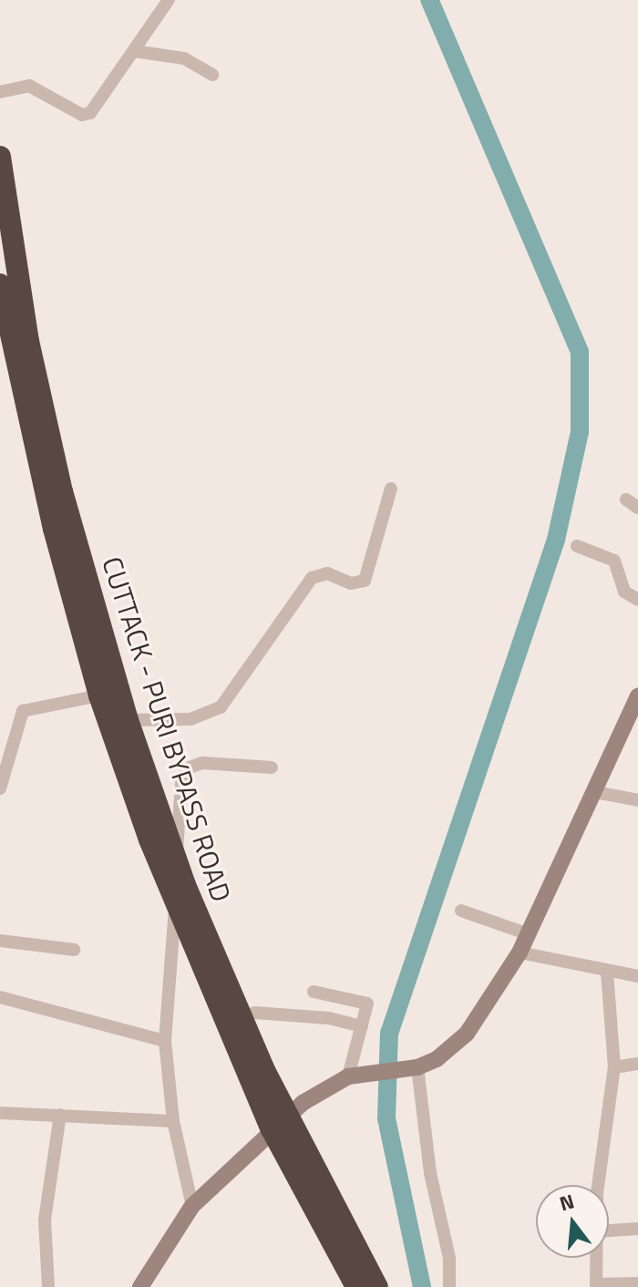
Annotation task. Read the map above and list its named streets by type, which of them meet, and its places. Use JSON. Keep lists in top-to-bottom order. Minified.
{"streets":{"highway":["CUTTACK - PURI BYPASS ROAD"]},"north":"top"}
